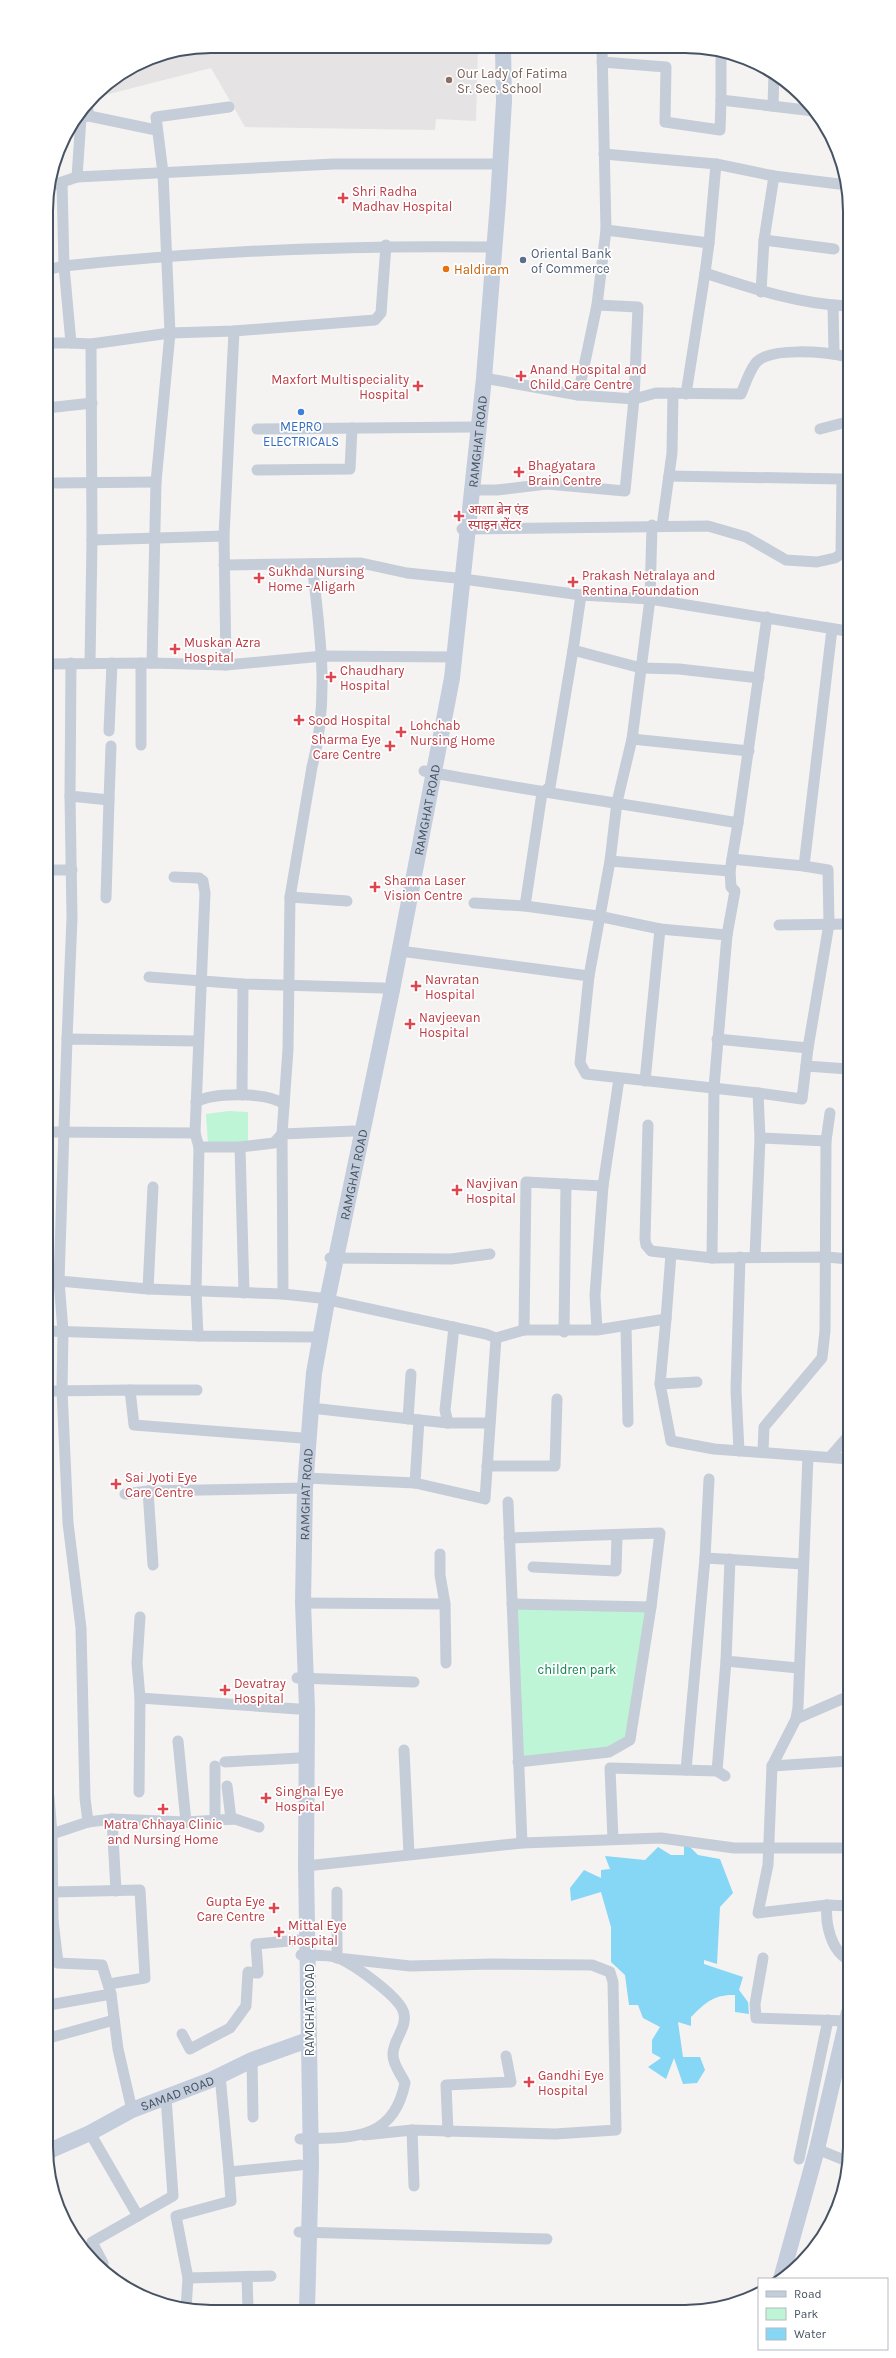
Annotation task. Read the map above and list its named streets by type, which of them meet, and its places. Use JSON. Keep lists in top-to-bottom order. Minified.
{"streets":{"main road":["RAMGHAT ROAD","SAMAD ROAD"]},"crossings":[["RAMGHAT ROAD","SAMAD ROAD"]],"parks":["children park"],"places":{"other":["Our Lady of Fatima Sr. Sec. School","Oriental Bank of Commerce","Haldiram","MEPRO ELECTRICALS"],"health":["Shri Radha Madhav Hospital","Anand Hospital and Child Care Centre","Maxfort Multispeciality Hospital","Bhagyatara Brain Centre","आशा ब्रेन एंड स्पाइन सेंटर","Sukhda Nursing Home - Aligarh","Prakash Netralaya and Rentina Foundation","Muskan Azra Hospital","Chaudhary Hospital","Sood Hospital","Lohchab Nursing Home","Sharma Eye Care Centre","Sharma Laser Vision Centre","Navratan Hospital","Navjeevan Hospital","Navjivan Hospital","Sai Jyoti Eye Care Centre","Devatray Hospital","Singhal Eye Hospital","Matra Chhaya Clinic and Nursing Home","Gupta Eye Care Centre","Mittal Eye Hospital","Gandhi Eye Hospital"]},"legend":["Road","Park","Water"]}
